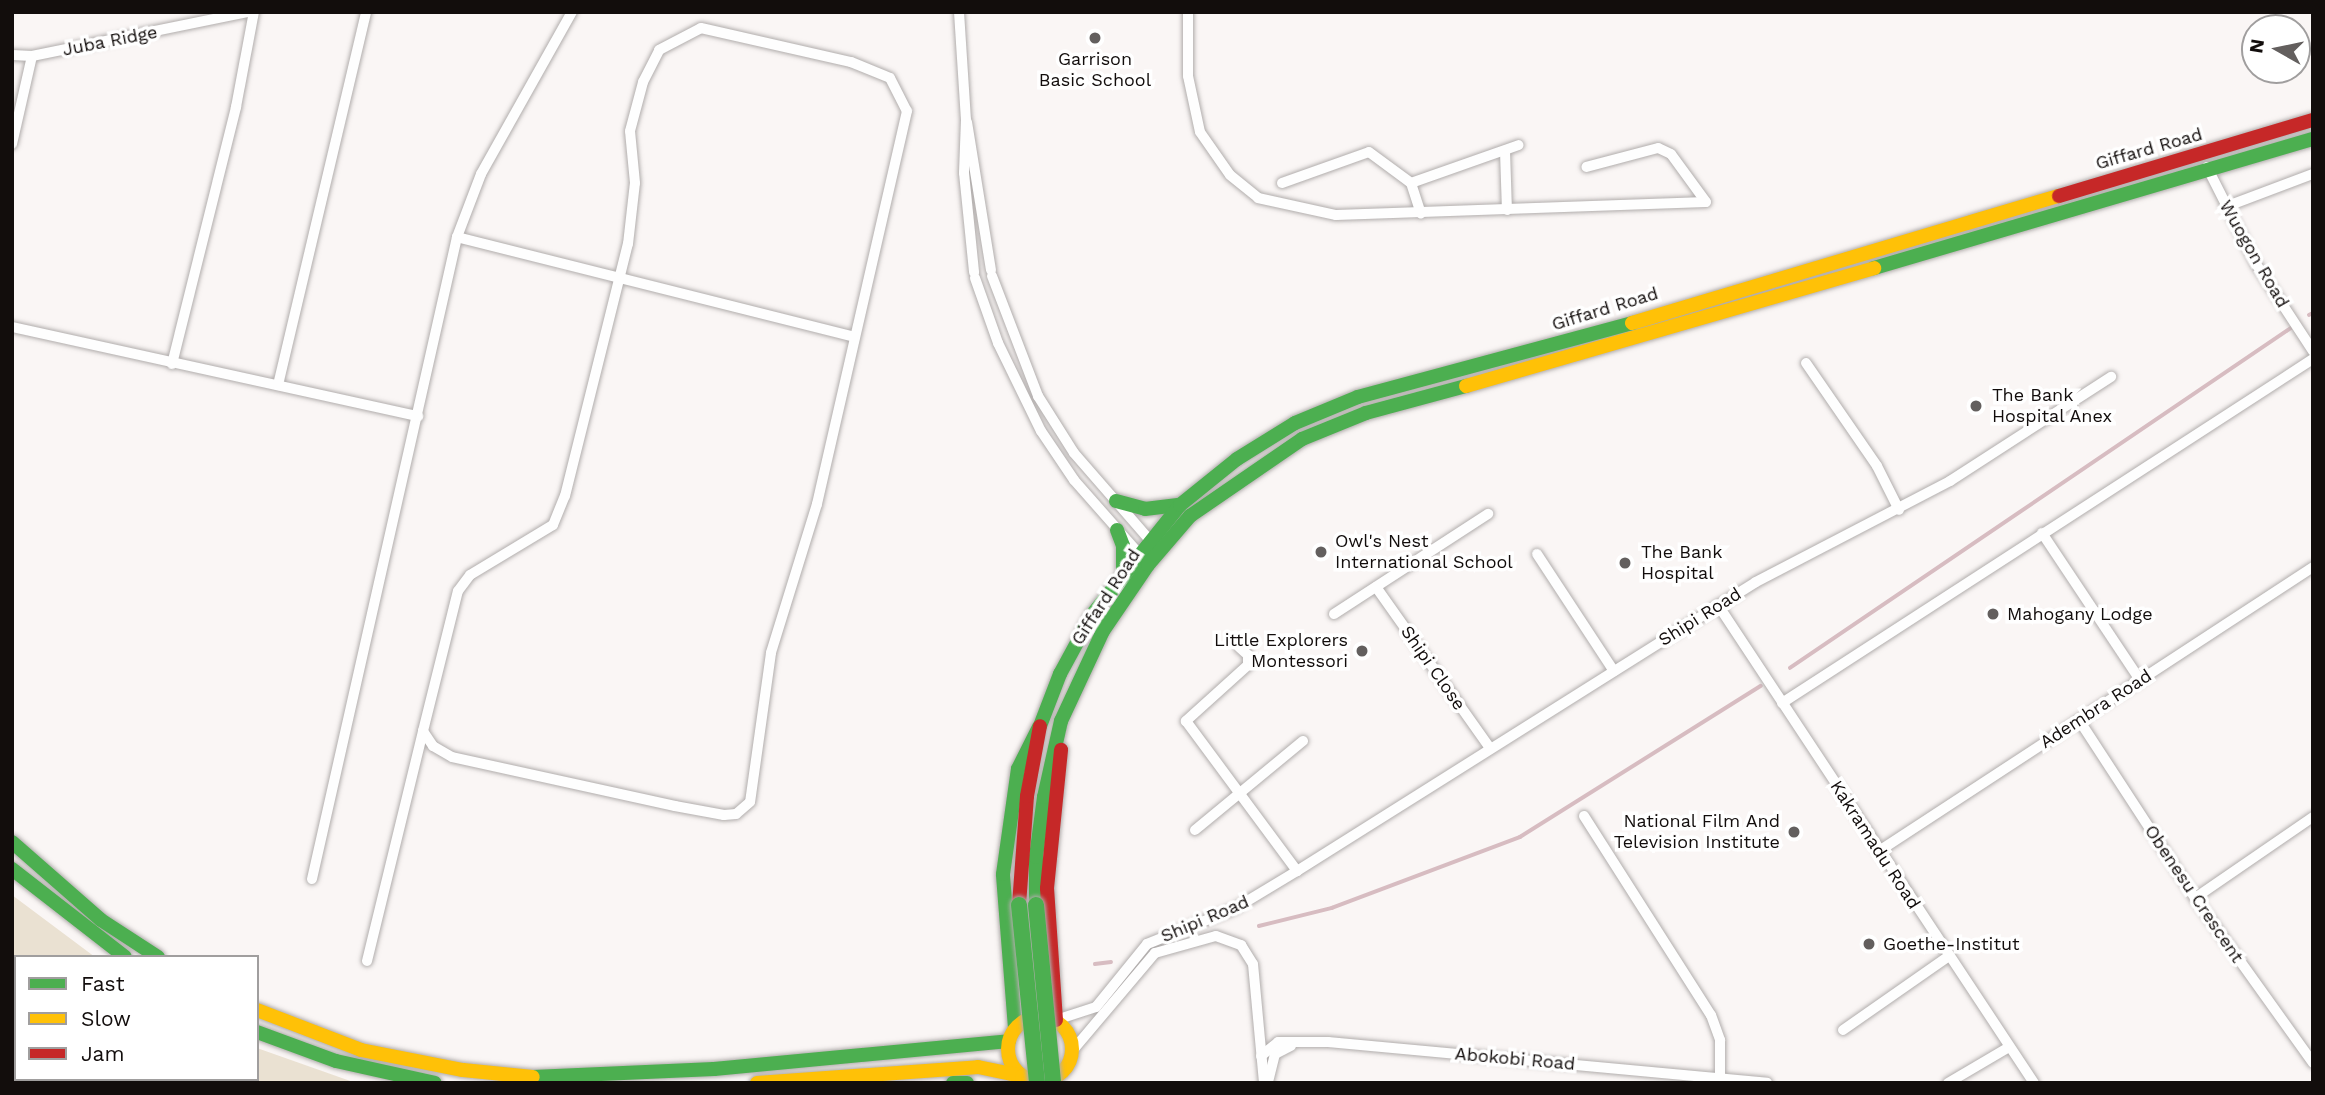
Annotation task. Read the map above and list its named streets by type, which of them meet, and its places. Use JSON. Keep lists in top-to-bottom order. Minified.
{"streets":{"main road":["Giffard Road"],"street":["Juba Ridge","Wuogon Road","Shipi Road","Shipi Close","Adembra Road","Kakramadu Road","Obenesu Crescent","Abokobi Road"]},"crossings":[["Giffard Road","Wuogon Road"],["Giffard Road","Shipi Road"],["Shipi Road","Shipi Close"],["Shipi Road","Kakramadu Road"],["Adembra Road","Kakramadu Road"],["Adembra Road","Obenesu Crescent"]],"places":["Garrison Basic School","The Bank Hospital Anex","Owl's Nest International School","The Bank Hospital","Mahogany Lodge","Little Explorers Montessori","National Film And Television Institute","Goethe-Institut"],"legend":["Fast","Slow","Jam"],"north":"left"}
